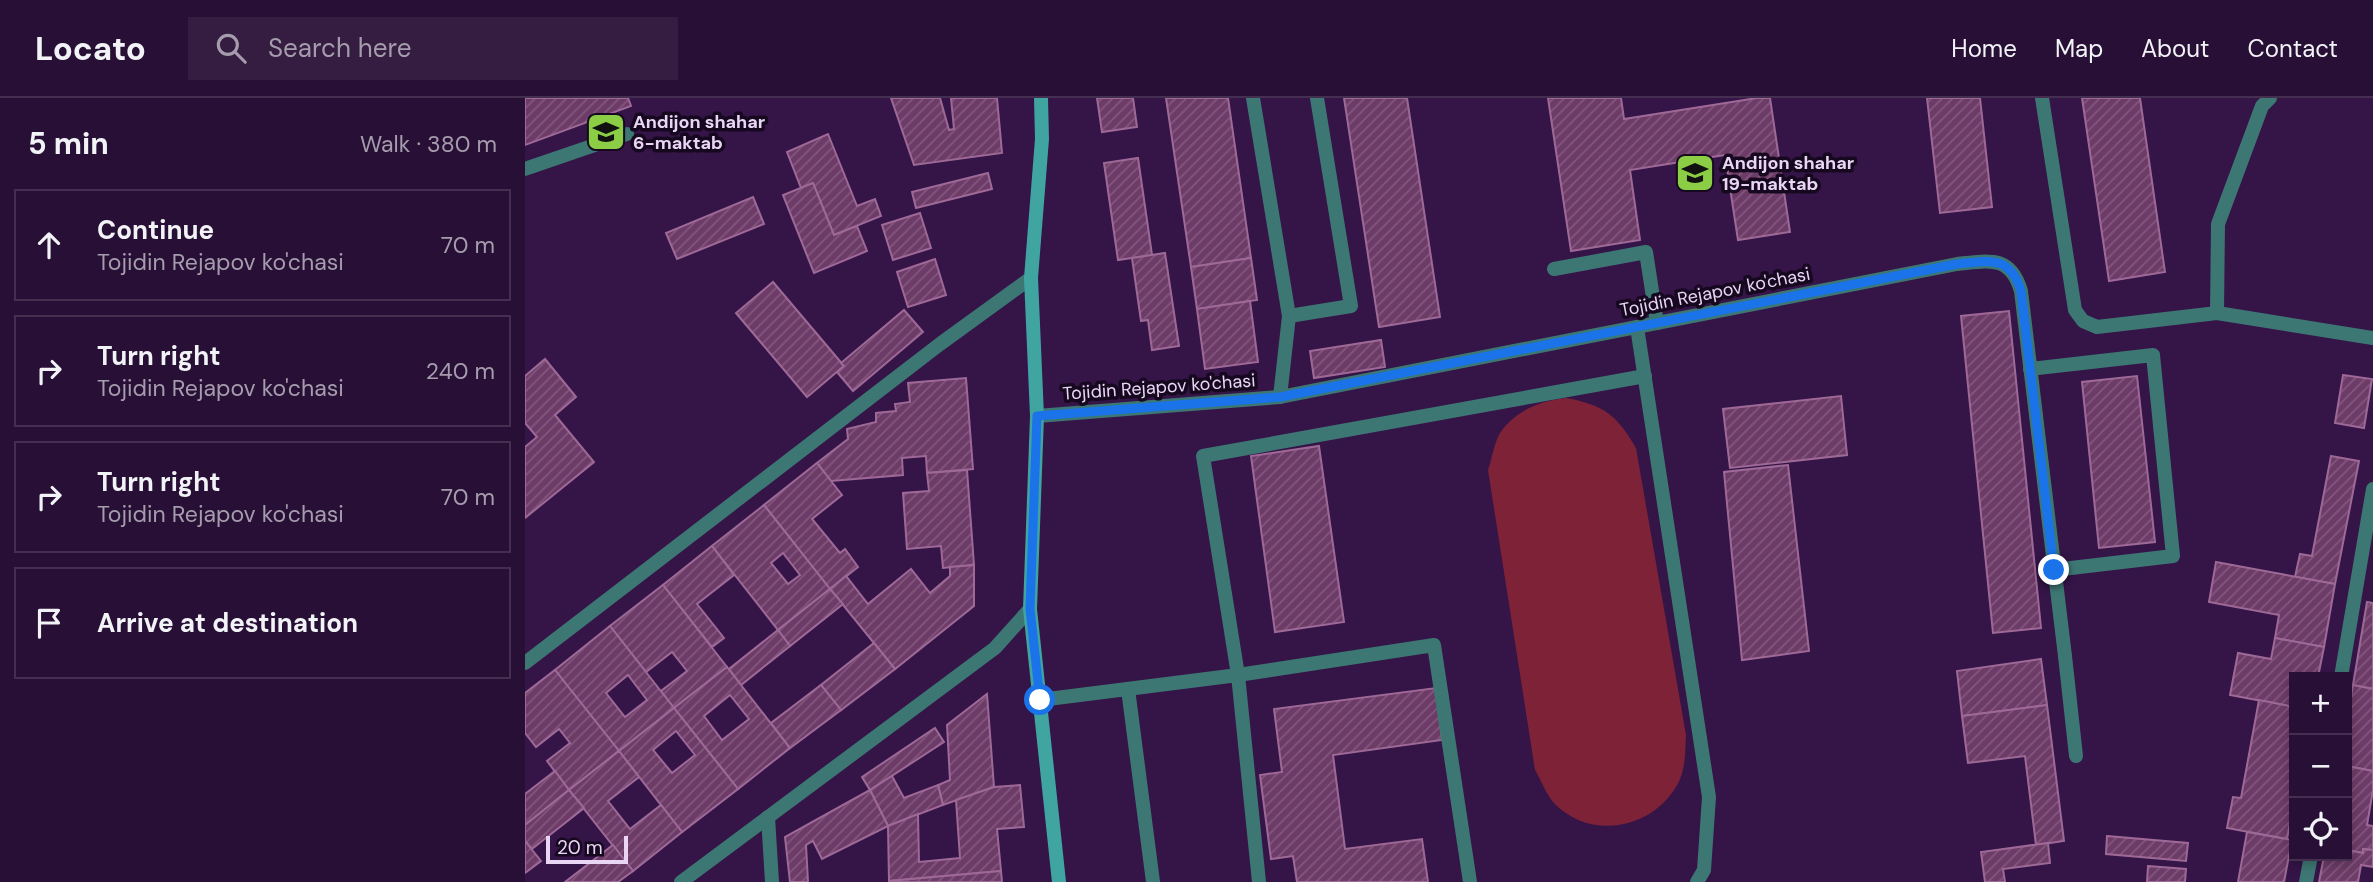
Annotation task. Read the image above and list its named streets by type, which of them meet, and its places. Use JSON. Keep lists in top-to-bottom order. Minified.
{"streets":{"street":["Tojidin Rejapov ko'chasi"]},"places":{"school or university":["Andijon shahar 6-maktab","Andijon shahar 19-maktab"]},"scale_bar":"20 m","page":{"header":"Locato","search":"Search here","nav":["Home","Map","About","Contact"],"heading":["5 min","Walk · 380 m"],"list":[["Continue","Tojidin Rejapov ko'chasi","70 m"],["Turn right","Tojidin Rejapov ko'chasi","240 m"],["Turn right","Tojidin Rejapov ko'chasi","70 m"],"Arrive at destination"],"map_buttons":["+","−"],"scale":"20 m"}}
